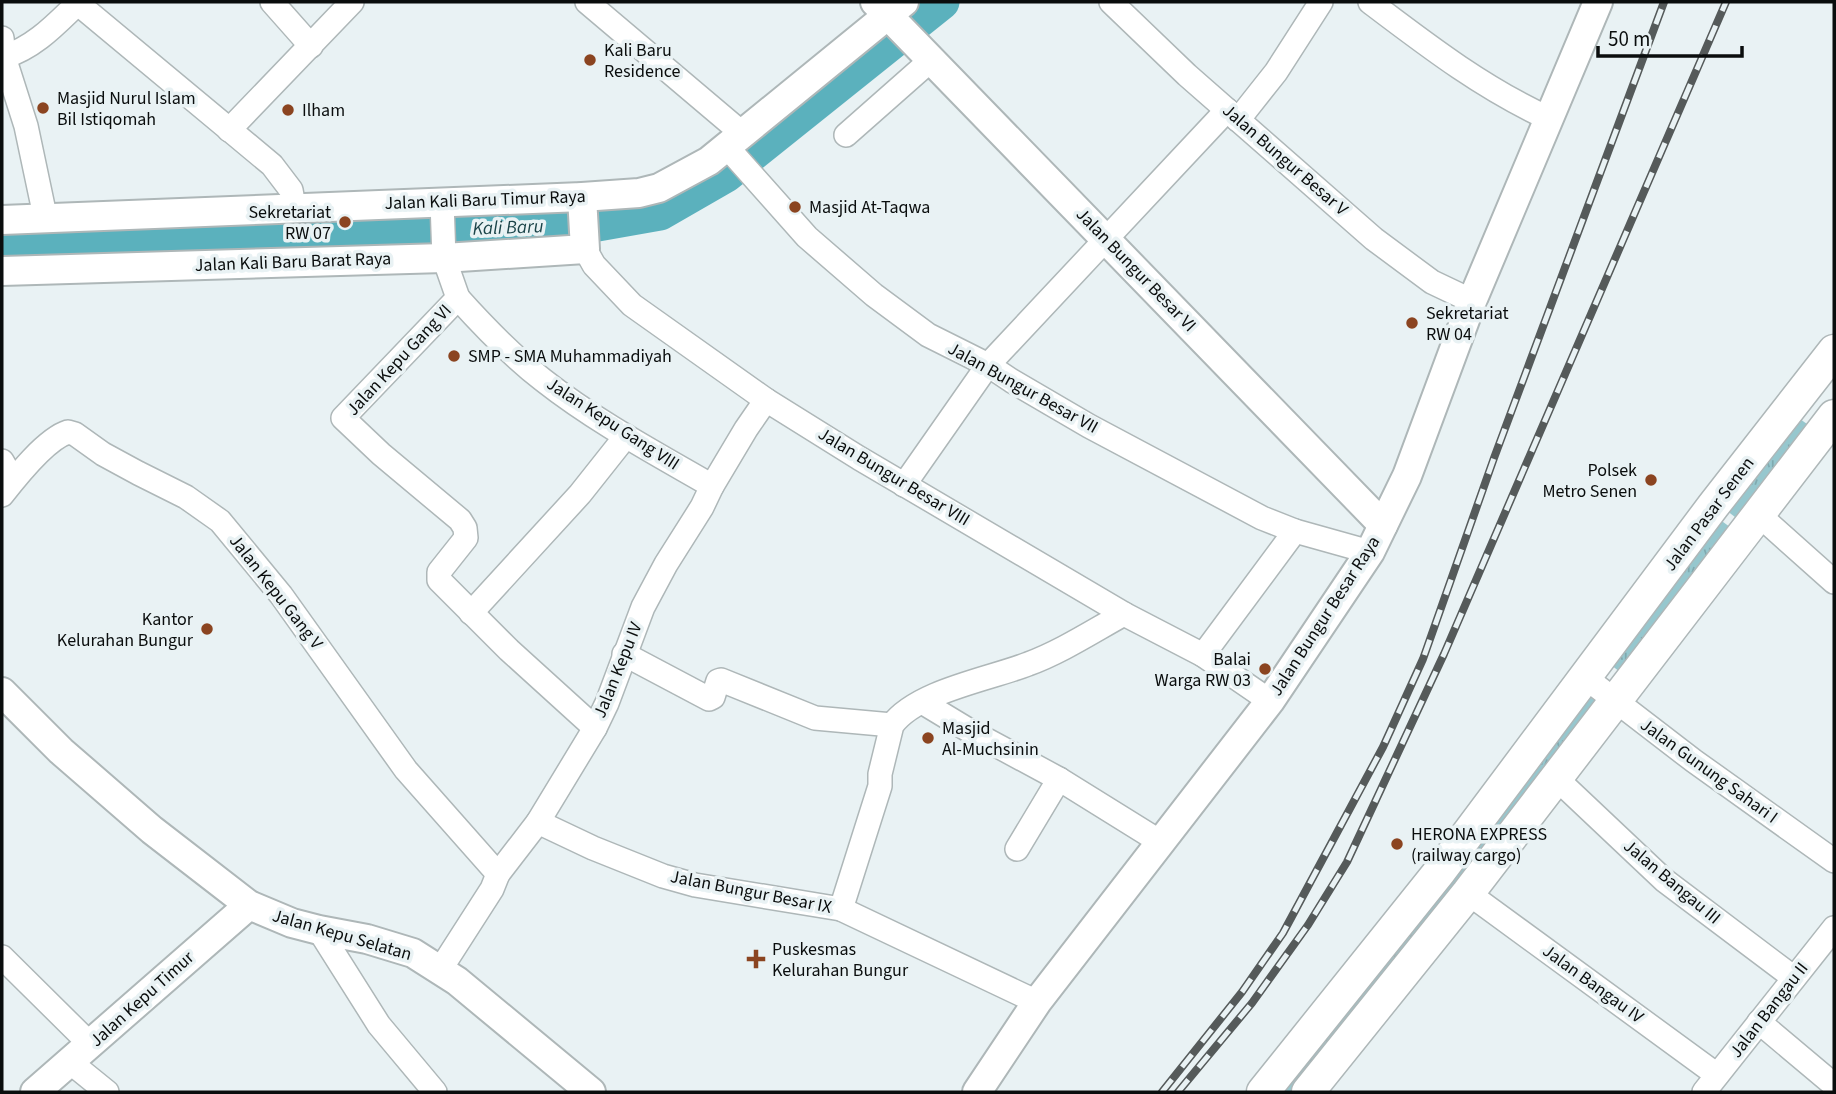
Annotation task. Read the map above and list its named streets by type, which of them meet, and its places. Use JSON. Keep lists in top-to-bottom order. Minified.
{"streets":{"main road":["Jalan Pasar Senen"],"street":["Jalan Bungur Besar V","Jalan Kali Baru Timur Raya","Jalan Kali Baru Barat Raya","Jalan Bungur Besar VI","Jalan Kepu Gang VI","Jalan Bungur Besar VII","Jalan Kepu Gang VIII","Jalan Bungur Besar VIII","Jalan Kepu Gang V","Jalan Bungur Besar Raya","Jalan Kepu IV","Jalan Gunung Sahari I","Jalan Bangau III","Jalan Bungur Besar IX","Jalan Kepu Selatan","Jalan Bangau IV","Jalan Kepu Timur","Jalan Bangau II"]},"crossings":[["Jalan Bungur Besar V","Jalan Bungur Besar Raya"],["Jalan Kali Baru Timur Raya","Jalan Kali Baru Barat Raya"],["Jalan Kali Baru Timur Raya","Jalan Bungur Besar VI"],["Jalan Kali Baru Timur Raya","Jalan Kepu Gang VI"],["Jalan Kali Baru Timur Raya","Jalan Bungur Besar VII"],["Jalan Kali Baru Timur Raya","Jalan Bungur Besar VIII"],["Jalan Kali Baru Barat Raya","Jalan Kepu Gang VI"],["Jalan Kali Baru Barat Raya","Jalan Bungur Besar VIII"],["Jalan Bungur Besar VI","Jalan Bungur Besar Raya"],["Jalan Kepu Gang VI","Jalan Kepu Gang VIII"],["Jalan Kepu Gang VI","Jalan Kepu IV"],["Jalan Bungur Besar VII","Jalan Bungur Besar Raya"],["Jalan Kepu Gang VIII","Jalan Kepu IV"],["Jalan Bungur Besar VIII","Jalan Bungur Besar Raya"],["Jalan Bungur Besar VIII","Jalan Kepu IV"],["Jalan Pasar Senen","Jalan Gunung Sahari I"],["Jalan Kepu Gang V","Jalan Kepu IV"],["Jalan Bungur Besar Raya","Jalan Bungur Besar IX"],["Jalan Kepu IV","Jalan Bungur Besar IX"],["Jalan Kepu IV","Jalan Kepu Selatan"],["Jalan Bangau III","Jalan Bangau II"],["Jalan Kepu Selatan","Jalan Kepu Timur"],["Jalan Bangau IV","Jalan Bangau II"]],"water":["Kali Baru"],"places":{"other":["Kali Baru Residence","Masjid Nurul Islam Bil Istiqomah","Ilham","Masjid At-Taqwa","Sekretariat RW 07","Sekretariat RW 04","SMP - SMA Muhammadiyah","Polsek Metro Senen","Kantor Kelurahan Bungur","Balai Warga RW 03","Masjid Al-Muchsinin","HERONA EXPRESS (railway cargo)"],"health":["Puskesmas Kelurahan Bungur"]},"scale_bar":"50 m"}
